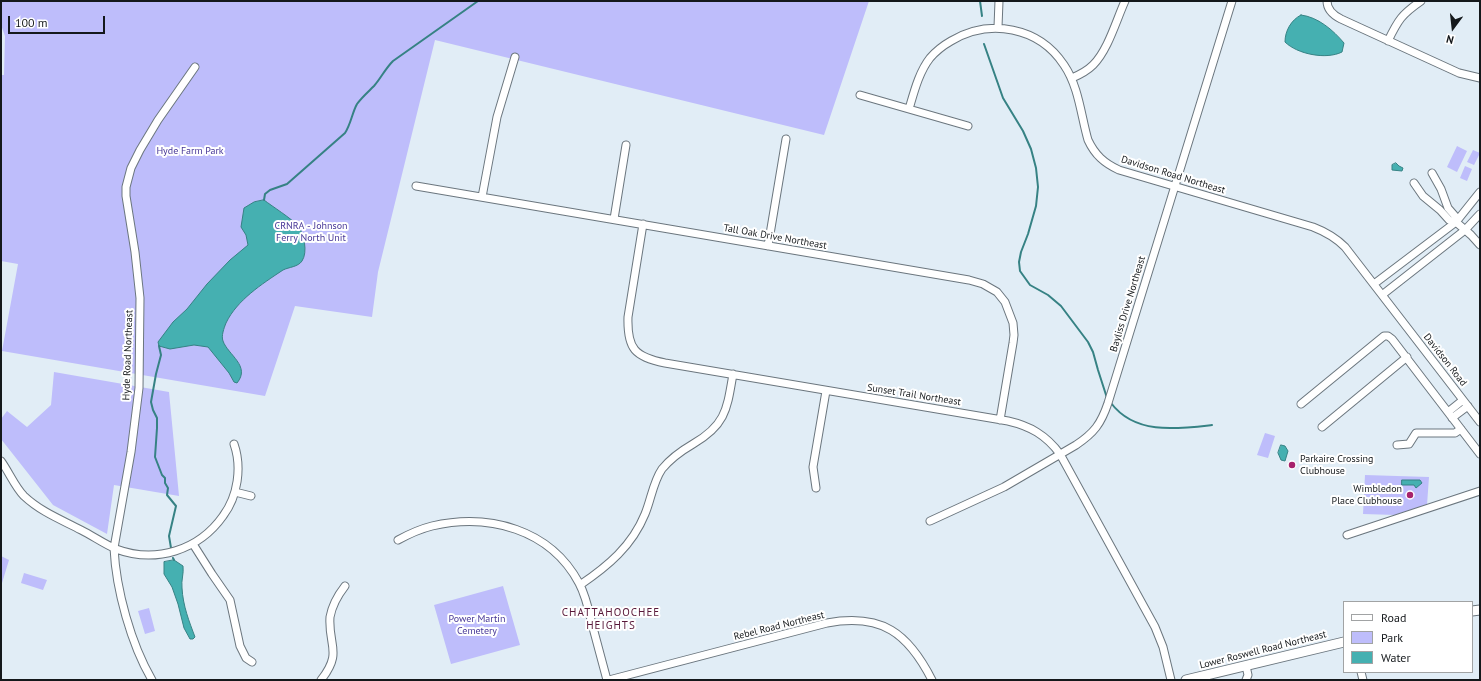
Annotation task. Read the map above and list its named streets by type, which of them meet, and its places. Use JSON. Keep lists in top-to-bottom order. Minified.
{"streets":{"street":["Davidson Road Northeast","Tall Oak Drive Northeast","Bayliss Drive Northeast","Hyde Road Northeast","Davidson Road","Sunset Trail Northeast","Rebel Road Northeast","Lower Roswell Road Northeast"]},"crossings":[["Davidson Road Northeast","Bayliss Drive Northeast"],["Davidson Road Northeast","Davidson Road"],["Tall Oak Drive Northeast","Sunset Trail Northeast"],["Bayliss Drive Northeast","Sunset Trail Northeast"]],"districts":["CHATTAHOOCHEE HEIGHTS"],"parks":["Hyde Farm Park","CRNRA - Johnson Ferry North Unit","Power Martin Cemetery"],"places":["Parkaire Crossing Clubhouse","Wimbledon Place Clubhouse"],"legend":["Road","Park","Water"],"scale_bar":"100 m","north":"bottom"}
